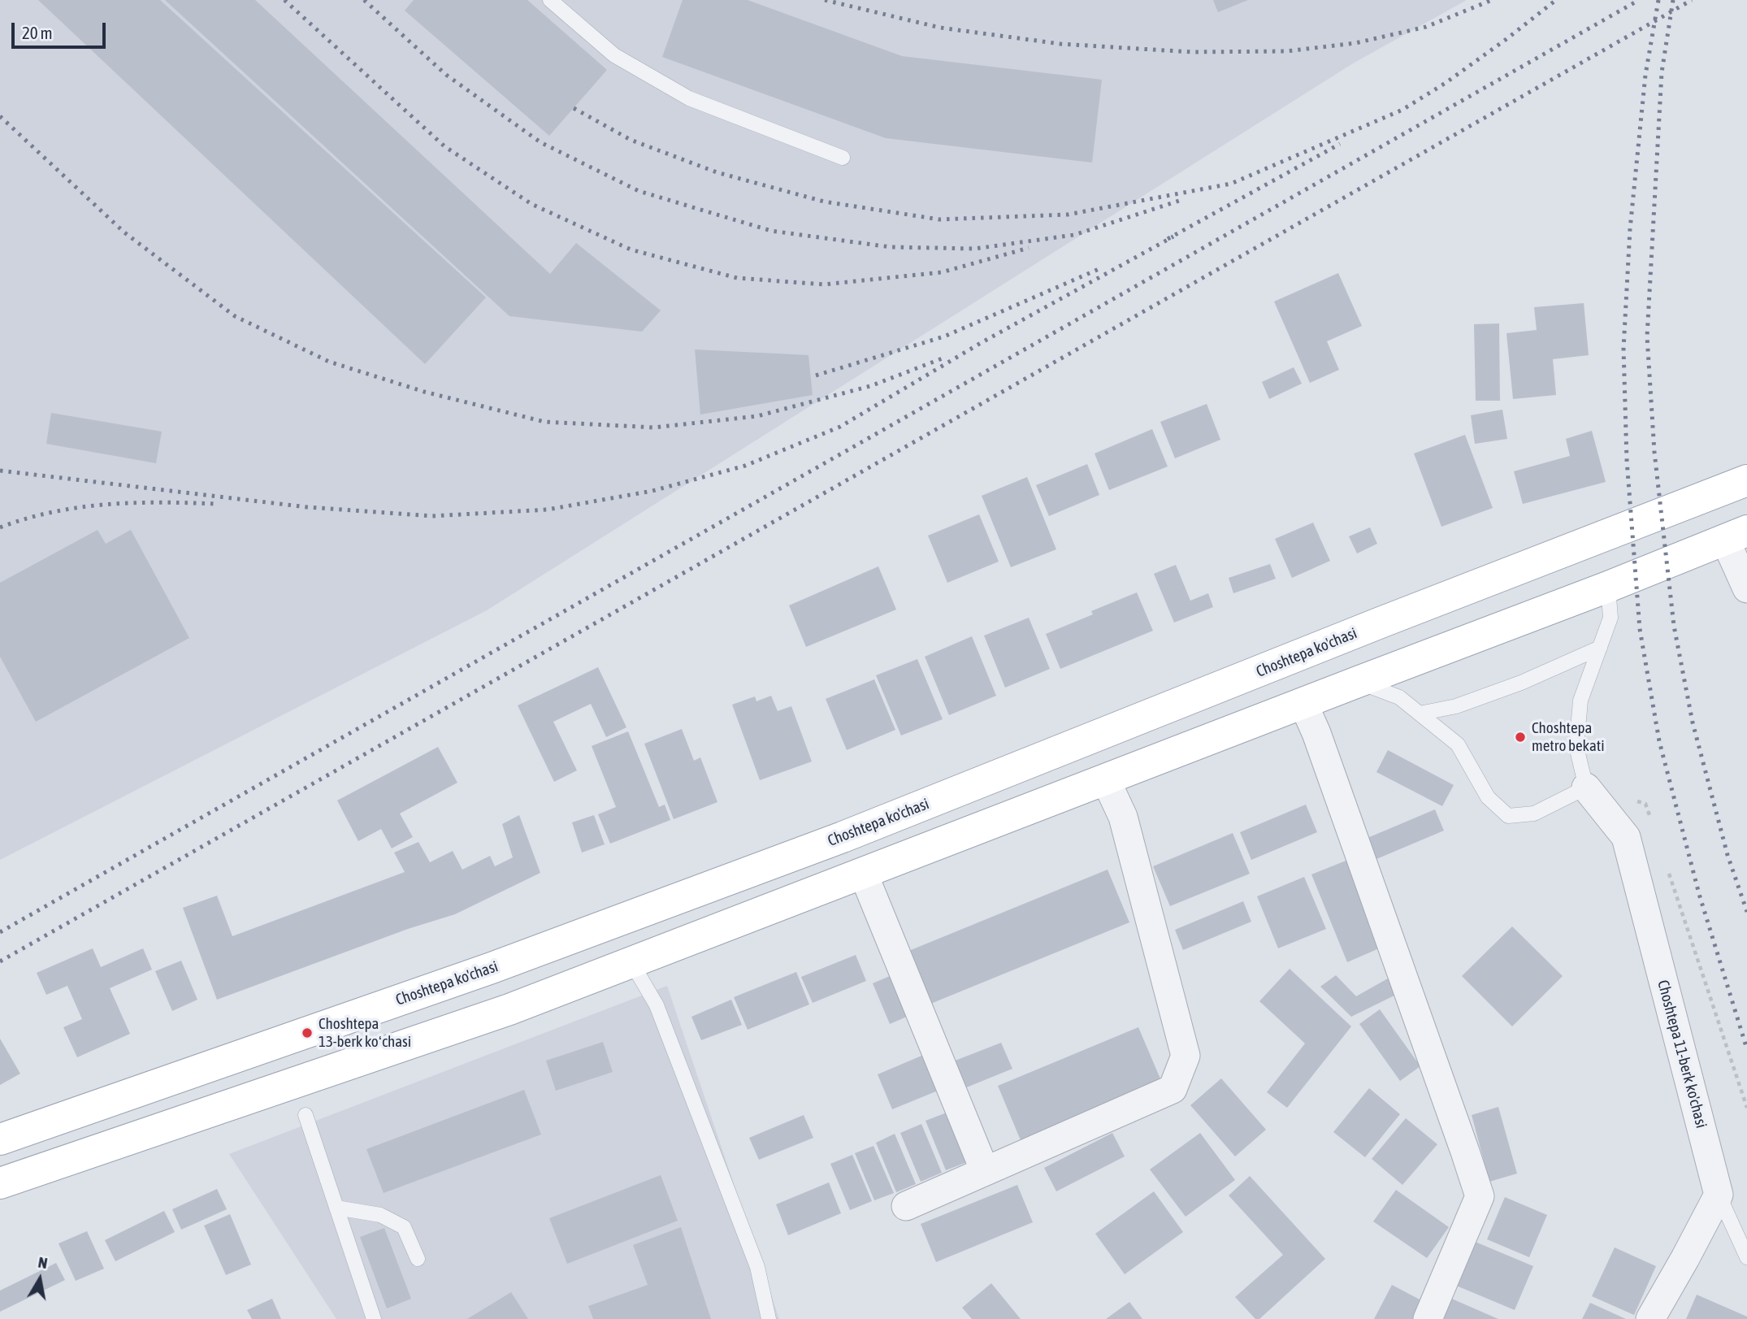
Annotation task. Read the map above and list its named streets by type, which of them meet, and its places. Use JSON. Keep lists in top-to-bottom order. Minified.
{"streets":{"main road":["Choshtepa ko'chasi"],"street":["Choshtepa 11-berk ko'chasi"]},"places":["Choshtepa metro bekati","Choshtepa 13-berk koʻchasi"],"scale_bar":"20 m","north":"top"}
